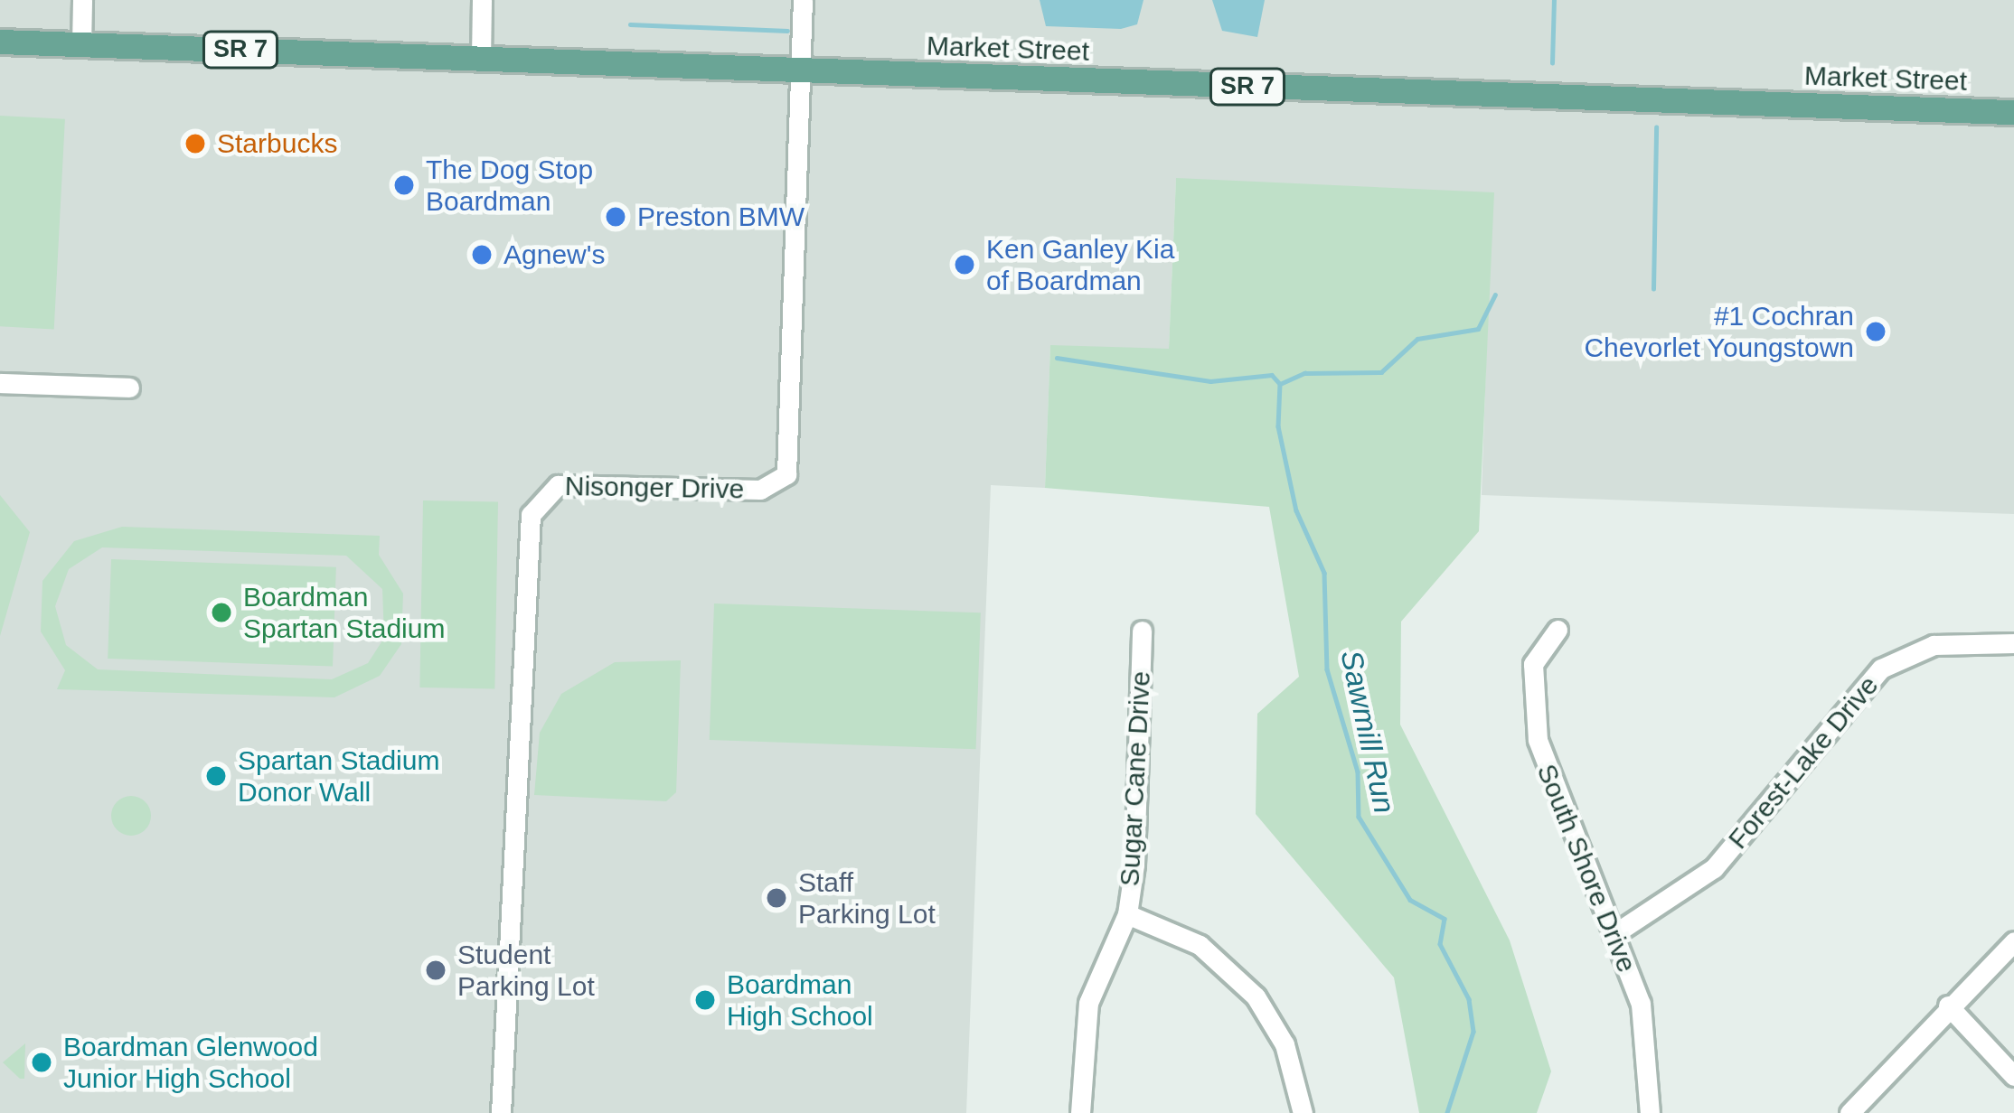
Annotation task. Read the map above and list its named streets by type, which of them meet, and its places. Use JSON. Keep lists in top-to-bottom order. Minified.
{"streets":{"main road":["Market Street","SR 7"],"street":["Nisonger Drive","Forest-Lake Drive","Sugar Cane Drive","South Shore Drive"]},"crossings":[["Market Street","Nisonger Drive"],["Forest-Lake Drive","South Shore Drive"]],"water":["Sawmill Run"],"places":["Starbucks","The Dog Stop Boardman","Preston BMW","Agnew's","Ken Ganley Kia of Boardman","#1 Cochran Chevorlet Youngstown","Boardman Spartan Stadium","Spartan Stadium Donor Wall","Staff Parking Lot","Student Parking Lot","Boardman High School","Boardman Glenwood Junior High School"]}
